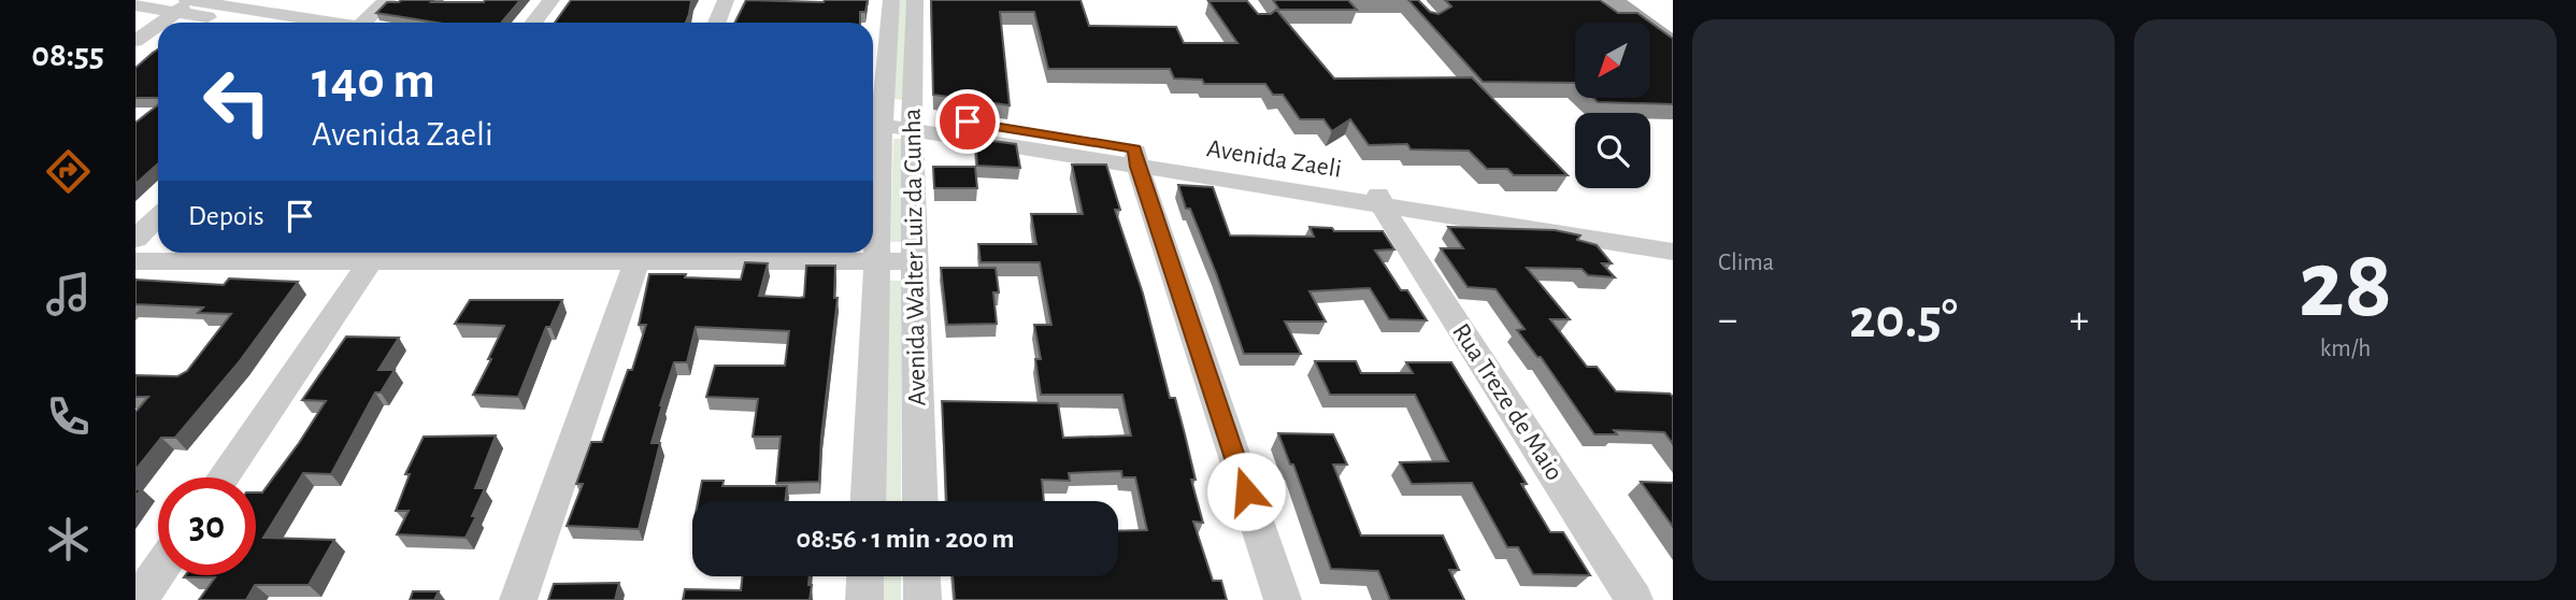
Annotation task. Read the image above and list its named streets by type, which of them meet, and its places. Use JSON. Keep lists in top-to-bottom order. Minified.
{"streets":{"street":["Avenida Zaeli","Avenida Walter Luiz da Cunha","Rua Treze de Maio"]},"crossings":[["Avenida Zaeli","Avenida Walter Luiz da Cunha"],["Avenida Zaeli","Rua Treze de Maio"]],"north":"bottom left","page":{"tabs":"08:55","tile":["Clima",["28","km/h"]],"turn":["140 m","Avenida Zaeli"],"then":"Depois","heat":["−","20.5°","+"],"limit":"30","trip":"08:56 · 1 min · 200 m"}}
